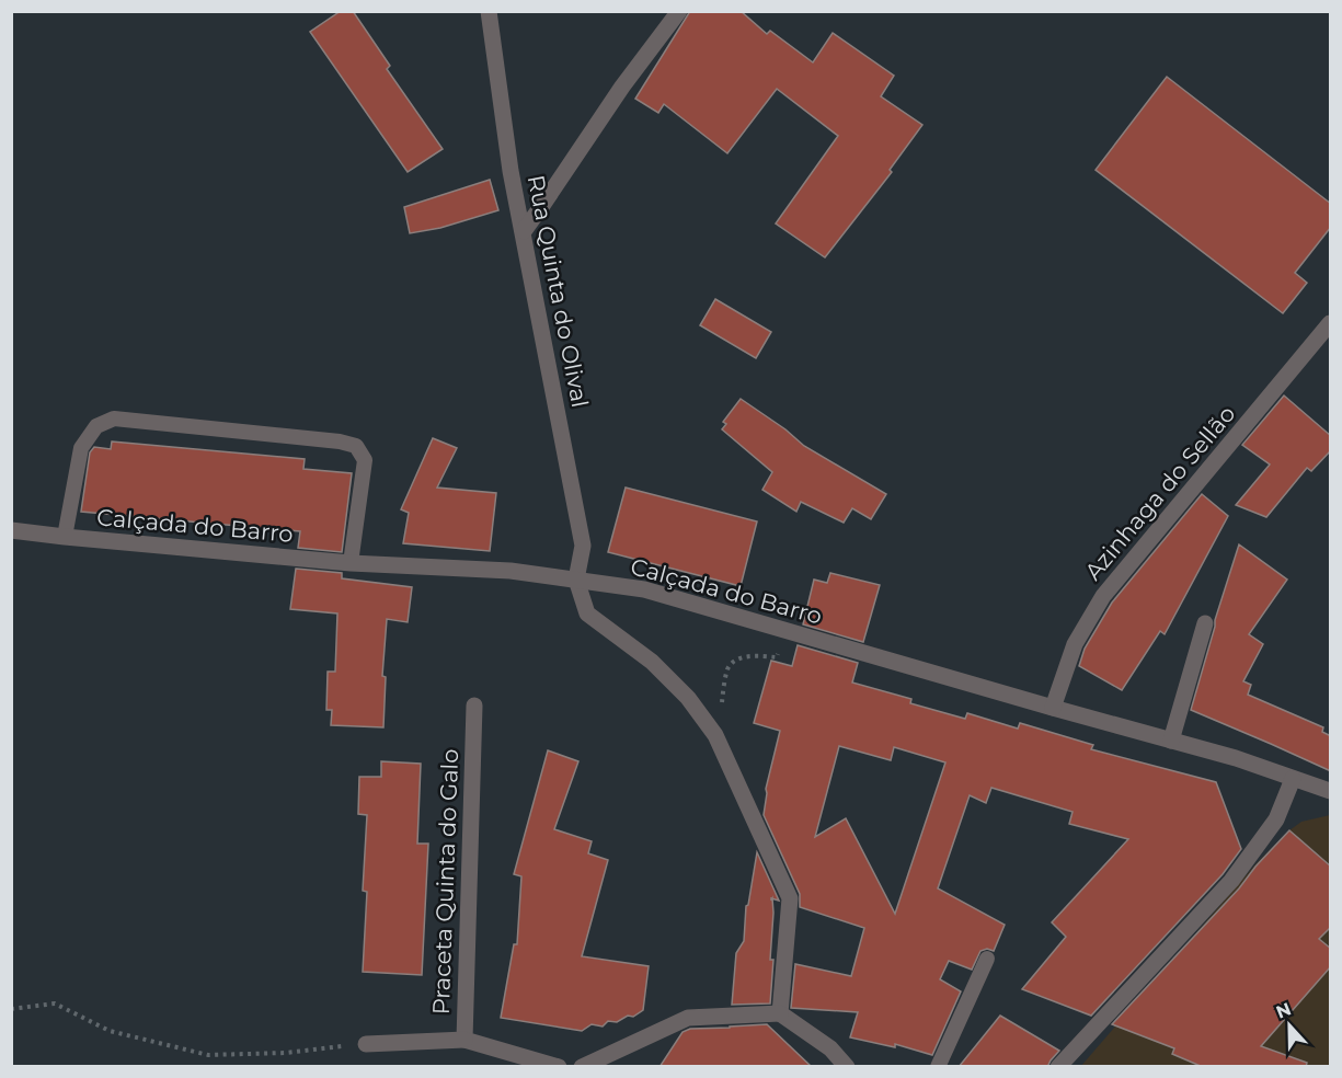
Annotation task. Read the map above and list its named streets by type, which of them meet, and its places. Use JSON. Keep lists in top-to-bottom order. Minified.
{"streets":{"street":["Rua Quinta do Olival","Azinhaga do Sellão","Calçada do Barro","Praceta Quinta do Galo"]},"crossings":[["Rua Quinta do Olival","Calçada do Barro"],["Azinhaga do Sellão","Calçada do Barro"]],"north":"top"}
